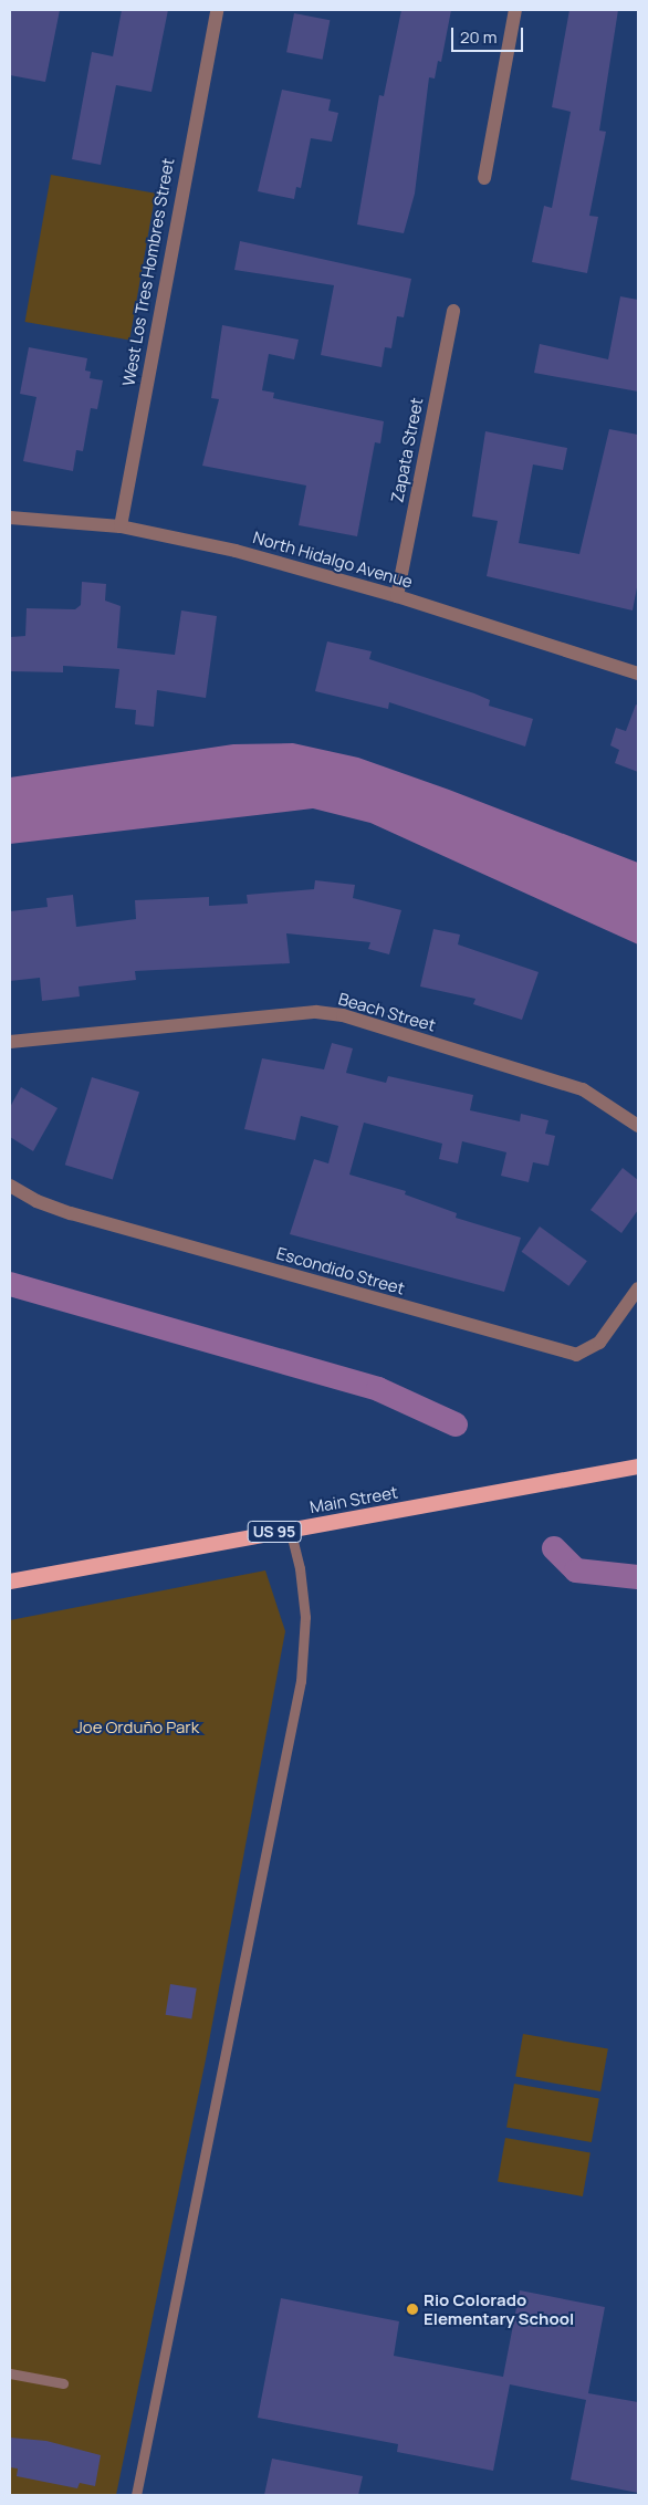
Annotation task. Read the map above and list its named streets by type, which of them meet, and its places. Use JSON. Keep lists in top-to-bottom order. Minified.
{"streets":{"highway":["Main Street","US 95"],"street":["West Los Tres Hombres Street","Zapata Street","North Hidalgo Avenue","Beach Street","Escondido Street"]},"crossings":[["West Los Tres Hombres Street","North Hidalgo Avenue"],["Zapata Street","North Hidalgo Avenue"]],"parks":["Joe Orduño Park"],"places":["Rio Colorado Elementary School"],"scale_bar":"20 m"}
